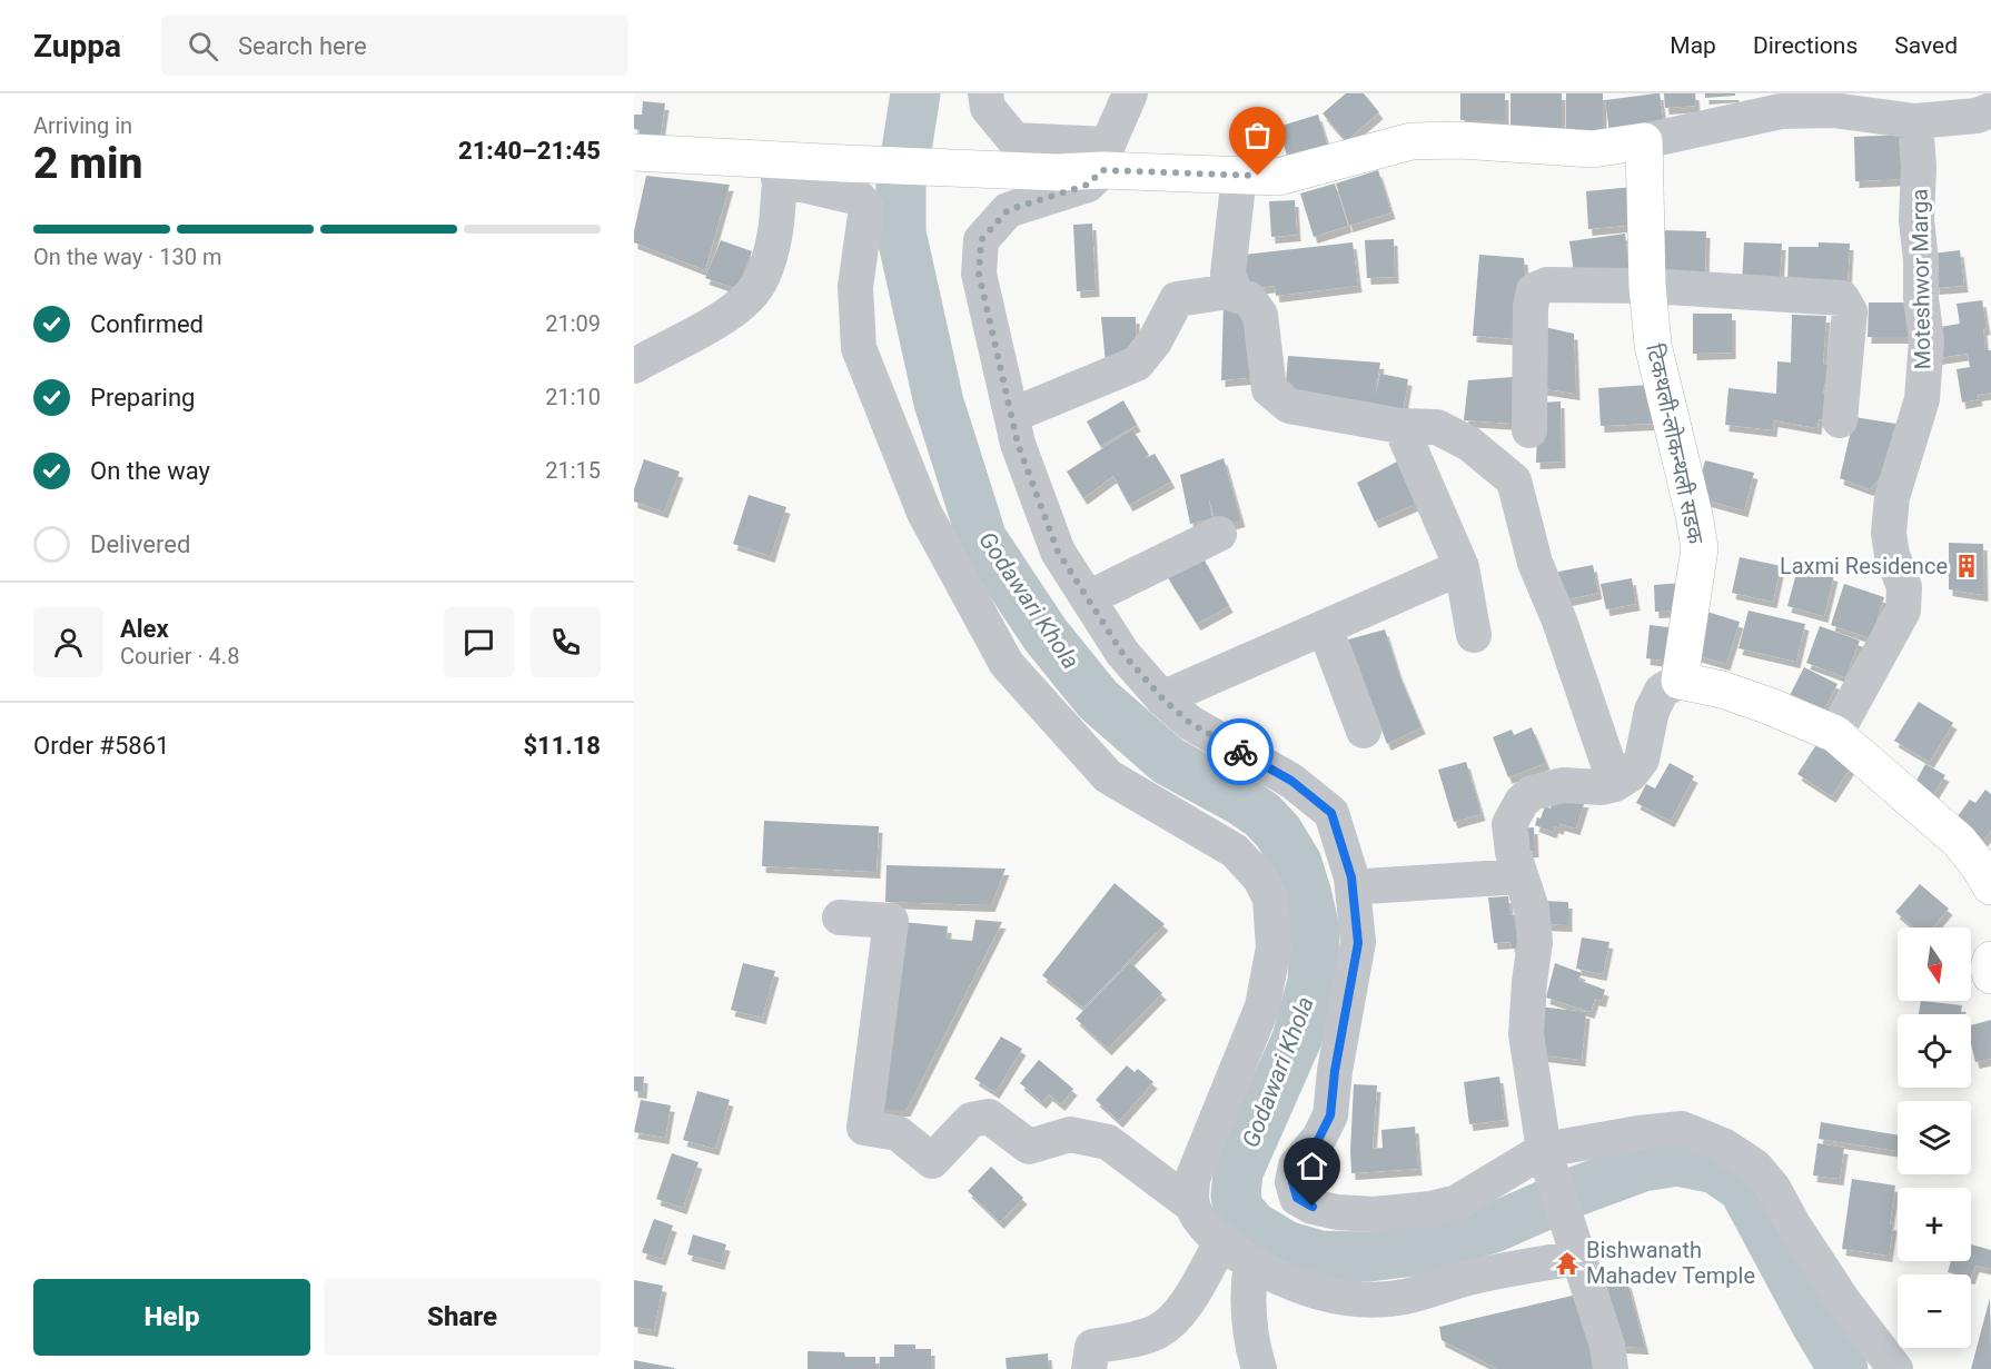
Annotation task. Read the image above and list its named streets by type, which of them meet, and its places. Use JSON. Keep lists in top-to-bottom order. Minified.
{"streets":{"main road":["टिकथली-लोकन्थली सडक"],"street":["Moteshwor Marga"]},"water":["Godawari Khola"],"places":{"building":["Laxmi Residence"],"temple":["Bishwanath Mahadev Temple"]},"north":"bottom","page":{"header":"Zuppa","search":"Search here","nav":["Map","Directions","Saved"],"heading":["2 min","Arriving in","21:40–21:45"],"panel":["Alex","Courier · 4.8","Order #5861","$11.18"],"bar":"On the way · 130 m","list":[["Confirmed","21:09"],["Preparing","21:10"],["On the way","21:15"],"Delivered"],"map_buttons":["+","−"],"buttons":["Help","Share"]}}
